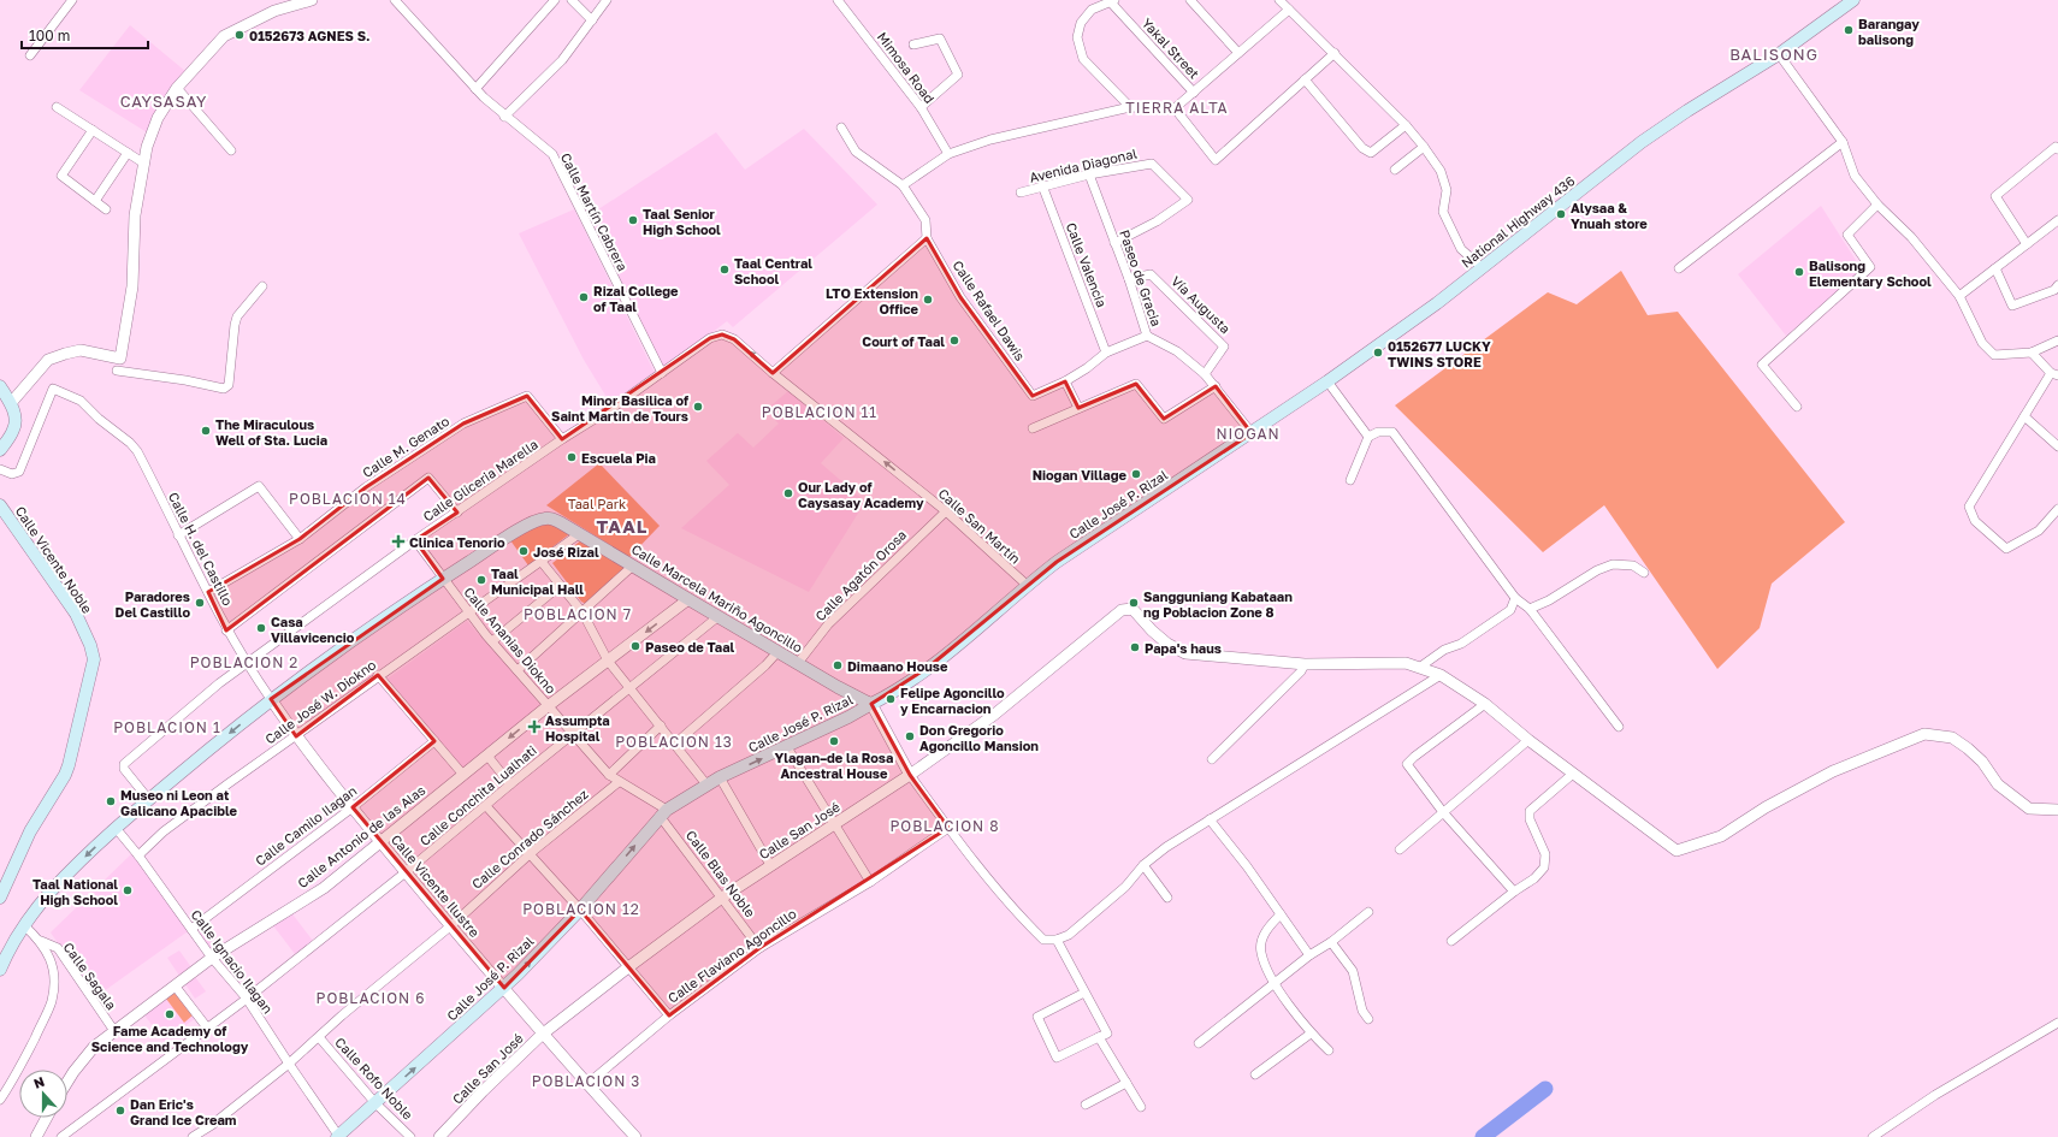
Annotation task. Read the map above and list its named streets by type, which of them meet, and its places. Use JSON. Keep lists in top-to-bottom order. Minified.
{"streets":{"main road":["National Highway 436","Calle José P. Rizal","Calle Vicente Noble","Calle Marcela Mariño Agoncillo"],"street":["Yakal Street","Mimosa Road","Avenida Diagonal","Calle Martín Cabrera","Calle Valencia","Paseo de Gracia","Vía Augusta","Calle Rafael Dawis","Calle M. Genato","Calle Gliceria Marella","Calle San Martín","Calle H. del Castillo","Calle Agatón Orosa","Calle Ananias Diokno","Calle José W. Diokno","Calle Conchita Lualhati","Calle Camilo Ilagan","Calle San José","Calle Antonio de las Alas","Calle Conrado Sánchez","Calle Blas Noble","Calle Vicente Ilustre","Calle Flaviano Agoncillo","Calle Ignacio Ilagan","Calle Sagala","Calle Rofo Noble"]},"crossings":[["Avenida Diagonal","Calle Valencia"],["Avenida Diagonal","Paseo de Gracia"],["Calle Martín Cabrera","Calle Gliceria Marella"],["National Highway 436","Paseo de Gracia"],["National Highway 436","Calle José P. Rizal"],["Calle Valencia","Calle Rafael Dawis"],["Paseo de Gracia","Vía Augusta"],["Paseo de Gracia","Calle Rafael Dawis"],["Calle M. Genato","Calle Gliceria Marella"],["Calle M. Genato","Calle H. del Castillo"],["Calle Gliceria Marella","Calle San Martín"],["Calle Gliceria Marella","Calle H. del Castillo"],["Calle Gliceria Marella","Calle Marcela Mariño Agoncillo"],["Calle Gliceria Marella","Calle Ananias Diokno"],["Calle José P. Rizal","Calle San Martín"],["Calle José P. Rizal","Calle Marcela Mariño Agoncillo"],["Calle José P. Rizal","Calle Ananias Diokno"],["Calle José P. Rizal","Calle Blas Noble"],["Calle José P. Rizal","Calle Vicente Ilustre"],["Calle José P. Rizal","Calle Ignacio Ilagan"],["Calle José P. Rizal","Calle Rofo Noble"],["Calle San Martín","Calle Agatón Orosa"],["Calle H. del Castillo","Calle Marcela Mariño Agoncillo"],["Calle H. del Castillo","Calle Vicente Ilustre"],["Calle Agatón Orosa","Calle Marcela Mariño Agoncillo"],["Calle Marcela Mariño Agoncillo","Calle Ananias Diokno"],["Calle Marcela Mariño Agoncillo","Calle José W. Diokno"],["Calle Marcela Mariño Agoncillo","Calle Conchita Lualhati"],["Calle Marcela Mariño Agoncillo","Calle Antonio de las Alas"],["Calle Marcela Mariño Agoncillo","Calle Vicente Ilustre"],["Calle Marcela Mariño Agoncillo","Calle Ignacio Ilagan"],["Calle Ananias Diokno","Calle José W. Diokno"],["Calle Ananias Diokno","Calle Conchita Lualhati"],["Calle Ananias Diokno","Calle Antonio de las Alas"],["Calle Ananias Diokno","Calle Conrado Sánchez"],["Calle Ananias Diokno","Calle Blas Noble"],["Calle José W. Diokno","Calle Vicente Ilustre"],["Calle José W. Diokno","Calle Ignacio Ilagan"],["Calle Conchita Lualhati","Calle Vicente Ilustre"],["Calle Conchita Lualhati","Calle Ignacio Ilagan"],["Calle Camilo Ilagan","Calle Vicente Ilustre"],["Calle Camilo Ilagan","Calle Ignacio Ilagan"],["Calle San José","Calle Blas Noble"],["Calle San José","Calle Vicente Ilustre"],["Calle Antonio de las Alas","Calle Vicente Ilustre"],["Calle Antonio de las Alas","Calle Ignacio Ilagan"],["Calle Antonio de las Alas","Calle Sagala"],["Calle Conrado Sánchez","Calle Vicente Ilustre"],["Calle Conrado Sánchez","Calle Ignacio Ilagan"],["Calle Conrado Sánchez","Calle Rofo Noble"],["Calle Blas Noble","Calle Flaviano Agoncillo"],["Calle Vicente Ilustre","Calle Flaviano Agoncillo"]],"one_way":["Calle José P. Rizal","Calle San Martín"],"districts":["BALISONG","CAYSASAY","TIERRA ALTA","POBLACION 11","NIOGAN","POBLACION 14","TAAL","POBLACION 7","POBLACION 2","POBLACION 1","POBLACION 13","POBLACION 8","POBLACION 12","POBLACION 6","POBLACION 3"],"parks":["Taal Park"],"places":{"other":["Barangay balisong","0152673 AGNES S.","Alysaa & Ynuah store","Taal Senior High School","Taal Central School","Balisong Elementary School","Rizal College of Taal","LTO Extension Office","Court of Taal","0152677 LUCKY TWINS STORE","Minor Basilica of Saint Martin de Tours","The Miraculous Well of Sta. Lucia","Escuela Pia","Niogan Village","Our Lady of Caysasay Academy","José Rizal","Taal Municipal Hall","Paradores Del Castillo","Sangguniang Kabataan ng Poblacion Zone 8","Casa Villavicencio","Paseo de Taal","Papa's haus","Dimaano House","Felipe Agoncillo y Encarnacion","Don Gregorio Agoncillo Mansion","Ylagan–de la Rosa Ancestral House","Museo ni Leon at Galicano Apacible","Taal National High School","Fame Academy of Science and Technology","Dan Eric's Grand Ice Cream"],"health":["Clinica Tenorio","Assumpta Hospital"]},"scale_bar":"100 m","north":"top"}
